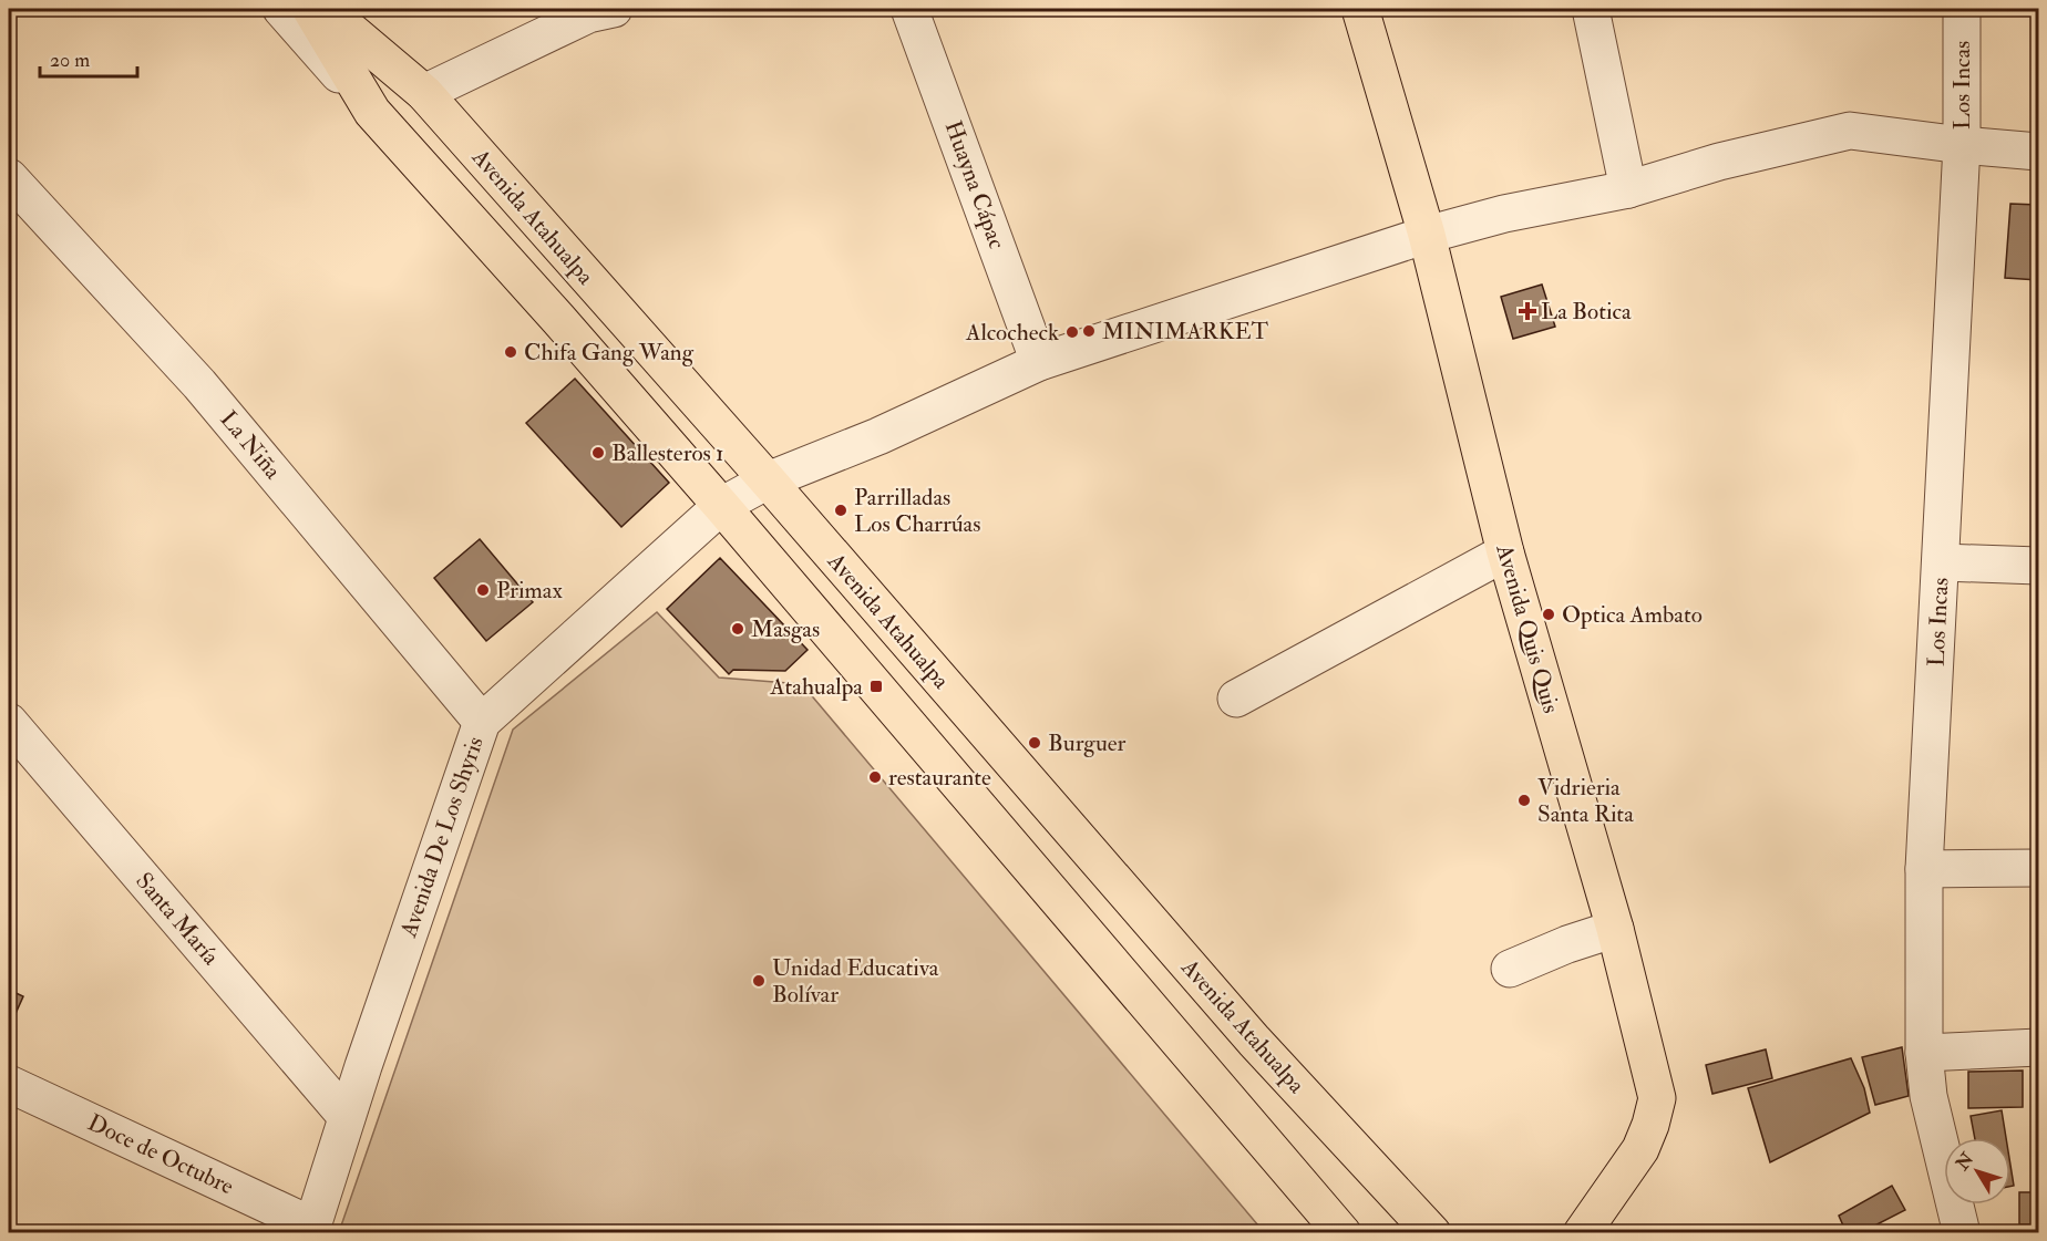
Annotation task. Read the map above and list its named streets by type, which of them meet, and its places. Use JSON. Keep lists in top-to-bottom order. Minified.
{"streets":{"main road":["Avenida Atahualpa","Avenida Quis Quis"],"street":["Los Incas","Huayna Cápac","La Niña","Avenida De Los Shyris","Santa María","Doce de Octubre"]},"crossings":[["Los Incas","Avenida De Los Shyris"],["Huayna Cápac","Avenida De Los Shyris"],["Avenida Atahualpa","Avenida De Los Shyris"],["La Niña","Avenida De Los Shyris"],["Avenida Quis Quis","Avenida De Los Shyris"],["Avenida De Los Shyris","Santa María"],["Avenida De Los Shyris","Doce de Octubre"]],"places":{"health":["La Botica"],"other":["MINIMARKET","Alcocheck","Chifa Gang Wang","Ballesteros 1","Parrilladas Los Charrúas","Primax","Optica Ambato","Masgas","Burguer","restaurante","Vidrieria Santa Rita","Unidad Educativa Bolívar"],"transit":["Atahualpa"]},"scale_bar":"20 m","north":"top left"}
